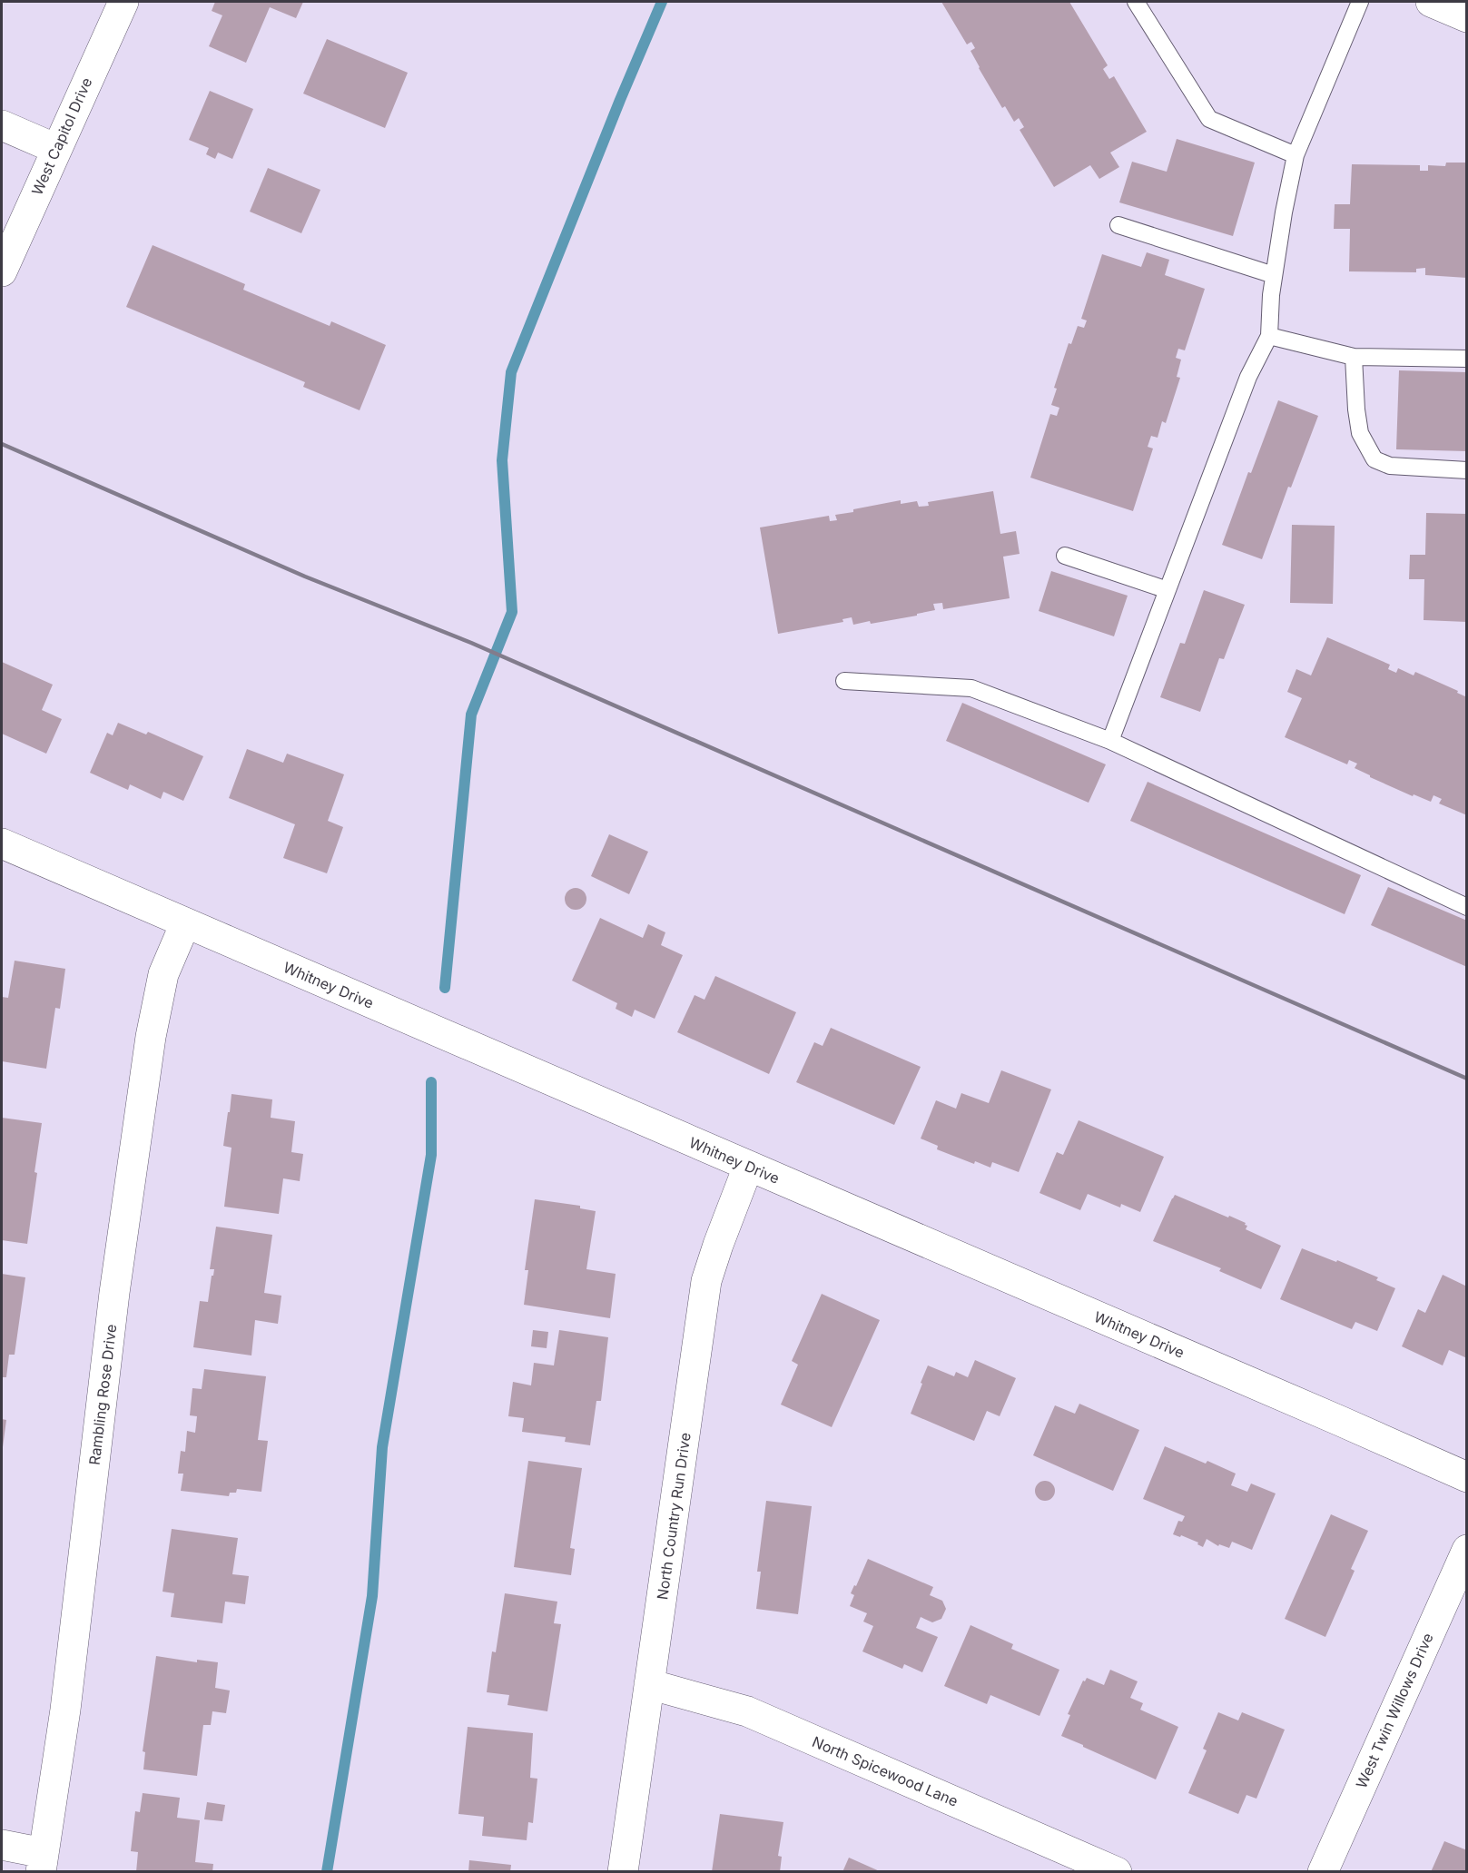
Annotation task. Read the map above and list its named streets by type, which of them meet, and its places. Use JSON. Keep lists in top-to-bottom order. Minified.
{"streets":{"street":["West Capitol Drive","Whitney Drive","Rambling Rose Drive","North Country Run Drive","West Twin Willows Drive","North Spicewood Lane"]},"crossings":[["Whitney Drive","Rambling Rose Drive"],["Whitney Drive","North Country Run Drive"],["North Country Run Drive","North Spicewood Lane"]]}
